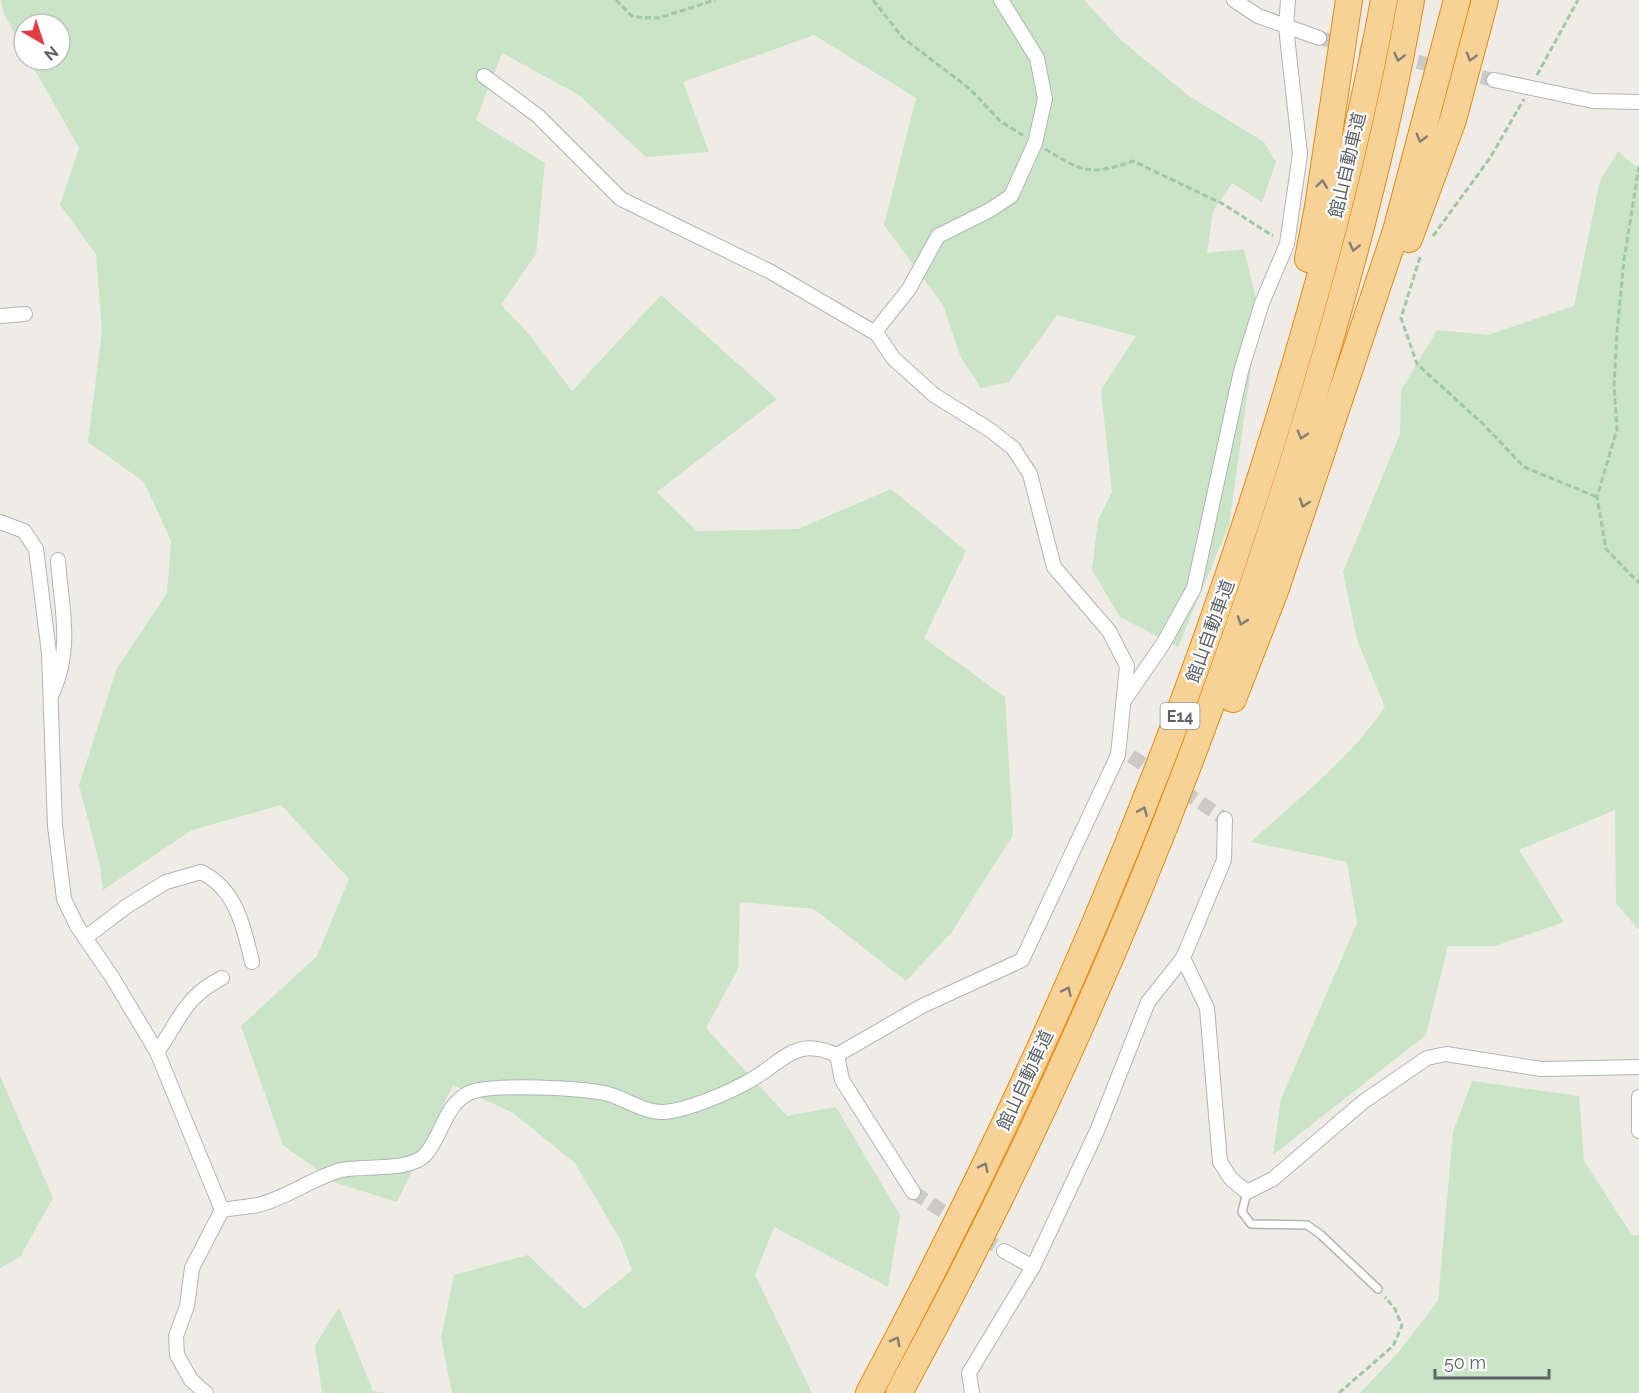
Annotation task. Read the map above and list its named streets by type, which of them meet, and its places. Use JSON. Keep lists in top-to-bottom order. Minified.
{"streets":{"highway":["館山自動車道","E14"]},"scale_bar":"50 m","north":"bottom right"}
